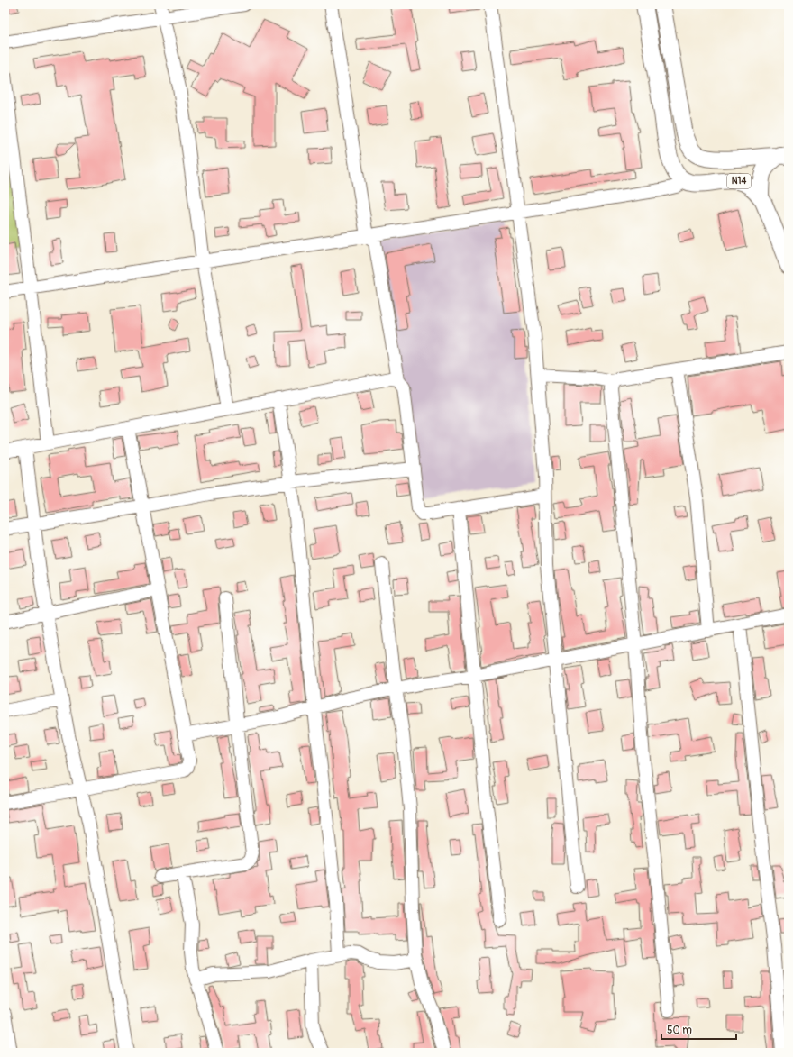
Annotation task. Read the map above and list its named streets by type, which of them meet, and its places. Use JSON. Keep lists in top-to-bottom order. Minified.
{"streets":{"main road":["N14"]},"scale_bar":"50 m"}
